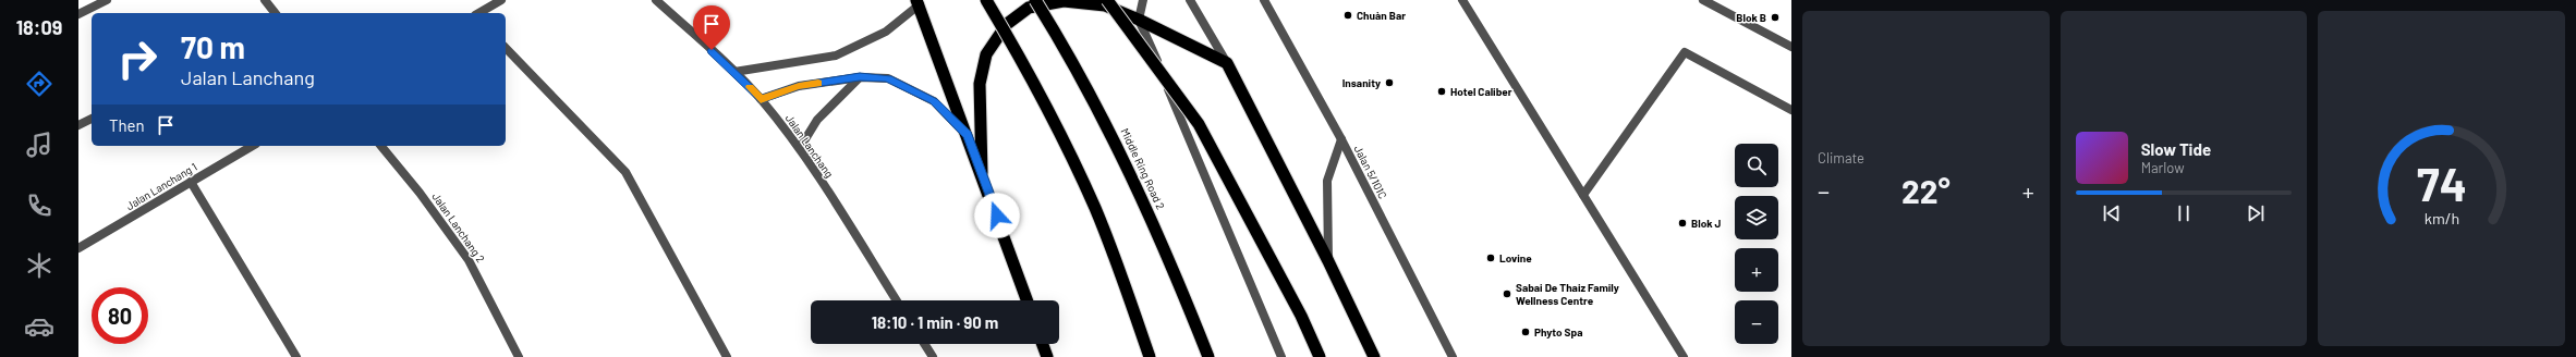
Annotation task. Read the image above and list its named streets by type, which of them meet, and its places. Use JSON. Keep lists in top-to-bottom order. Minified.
{"streets":{"highway":["Middle Ring Road 2"],"street":["Jalan Lanchang","Jalan 5/101C","Jalan Lanchang 1","Jalan Lanchang 2"]},"places":["Chuàn Bar","Blok B","Insanity","Hotel Caliber","Blok J","Lovine","Sabai De Thaiz Family Wellness Centre","Phyto Spa"],"page":{"tabs":"18:09","tile":"Climate","turn":["70 m","Jalan Lanchang"],"then":"Then","song":["Slow Tide","Marlow"],"map_buttons":["+","−"],"heat":["−","22°","+"],"limit":"80","trip":"18:10 · 1 min · 90 m","gauge":["74","km/h"]}}
